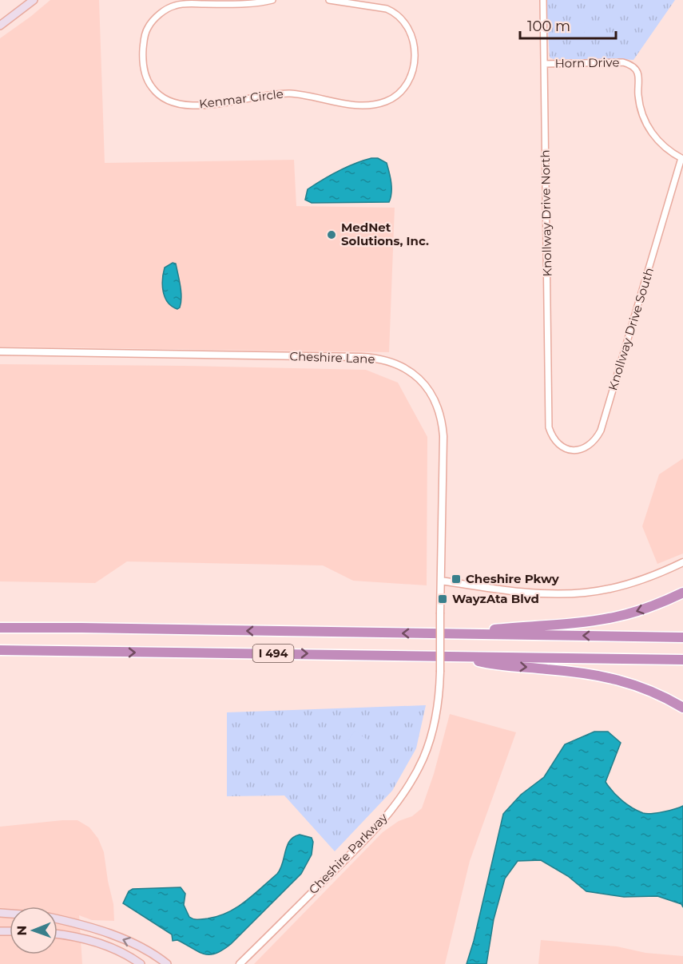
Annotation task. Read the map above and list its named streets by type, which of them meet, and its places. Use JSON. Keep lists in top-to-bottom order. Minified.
{"streets":{"highway":["I 494"],"street":["Horn Drive","Kenmar Circle","Knollway Drive North","Knollway Drive South","Cheshire Lane","Cheshire Parkway"]},"crossings":[["Horn Drive","Knollway Drive North"],["Horn Drive","Knollway Drive South"],["Knollway Drive North","Knollway Drive South"],["Cheshire Lane","Cheshire Parkway"]],"places":{"other":["MedNet Solutions, Inc."],"transit":["Cheshire Pkwy","WayzAta Blvd"]},"scale_bar":"100 m","north":"left"}
